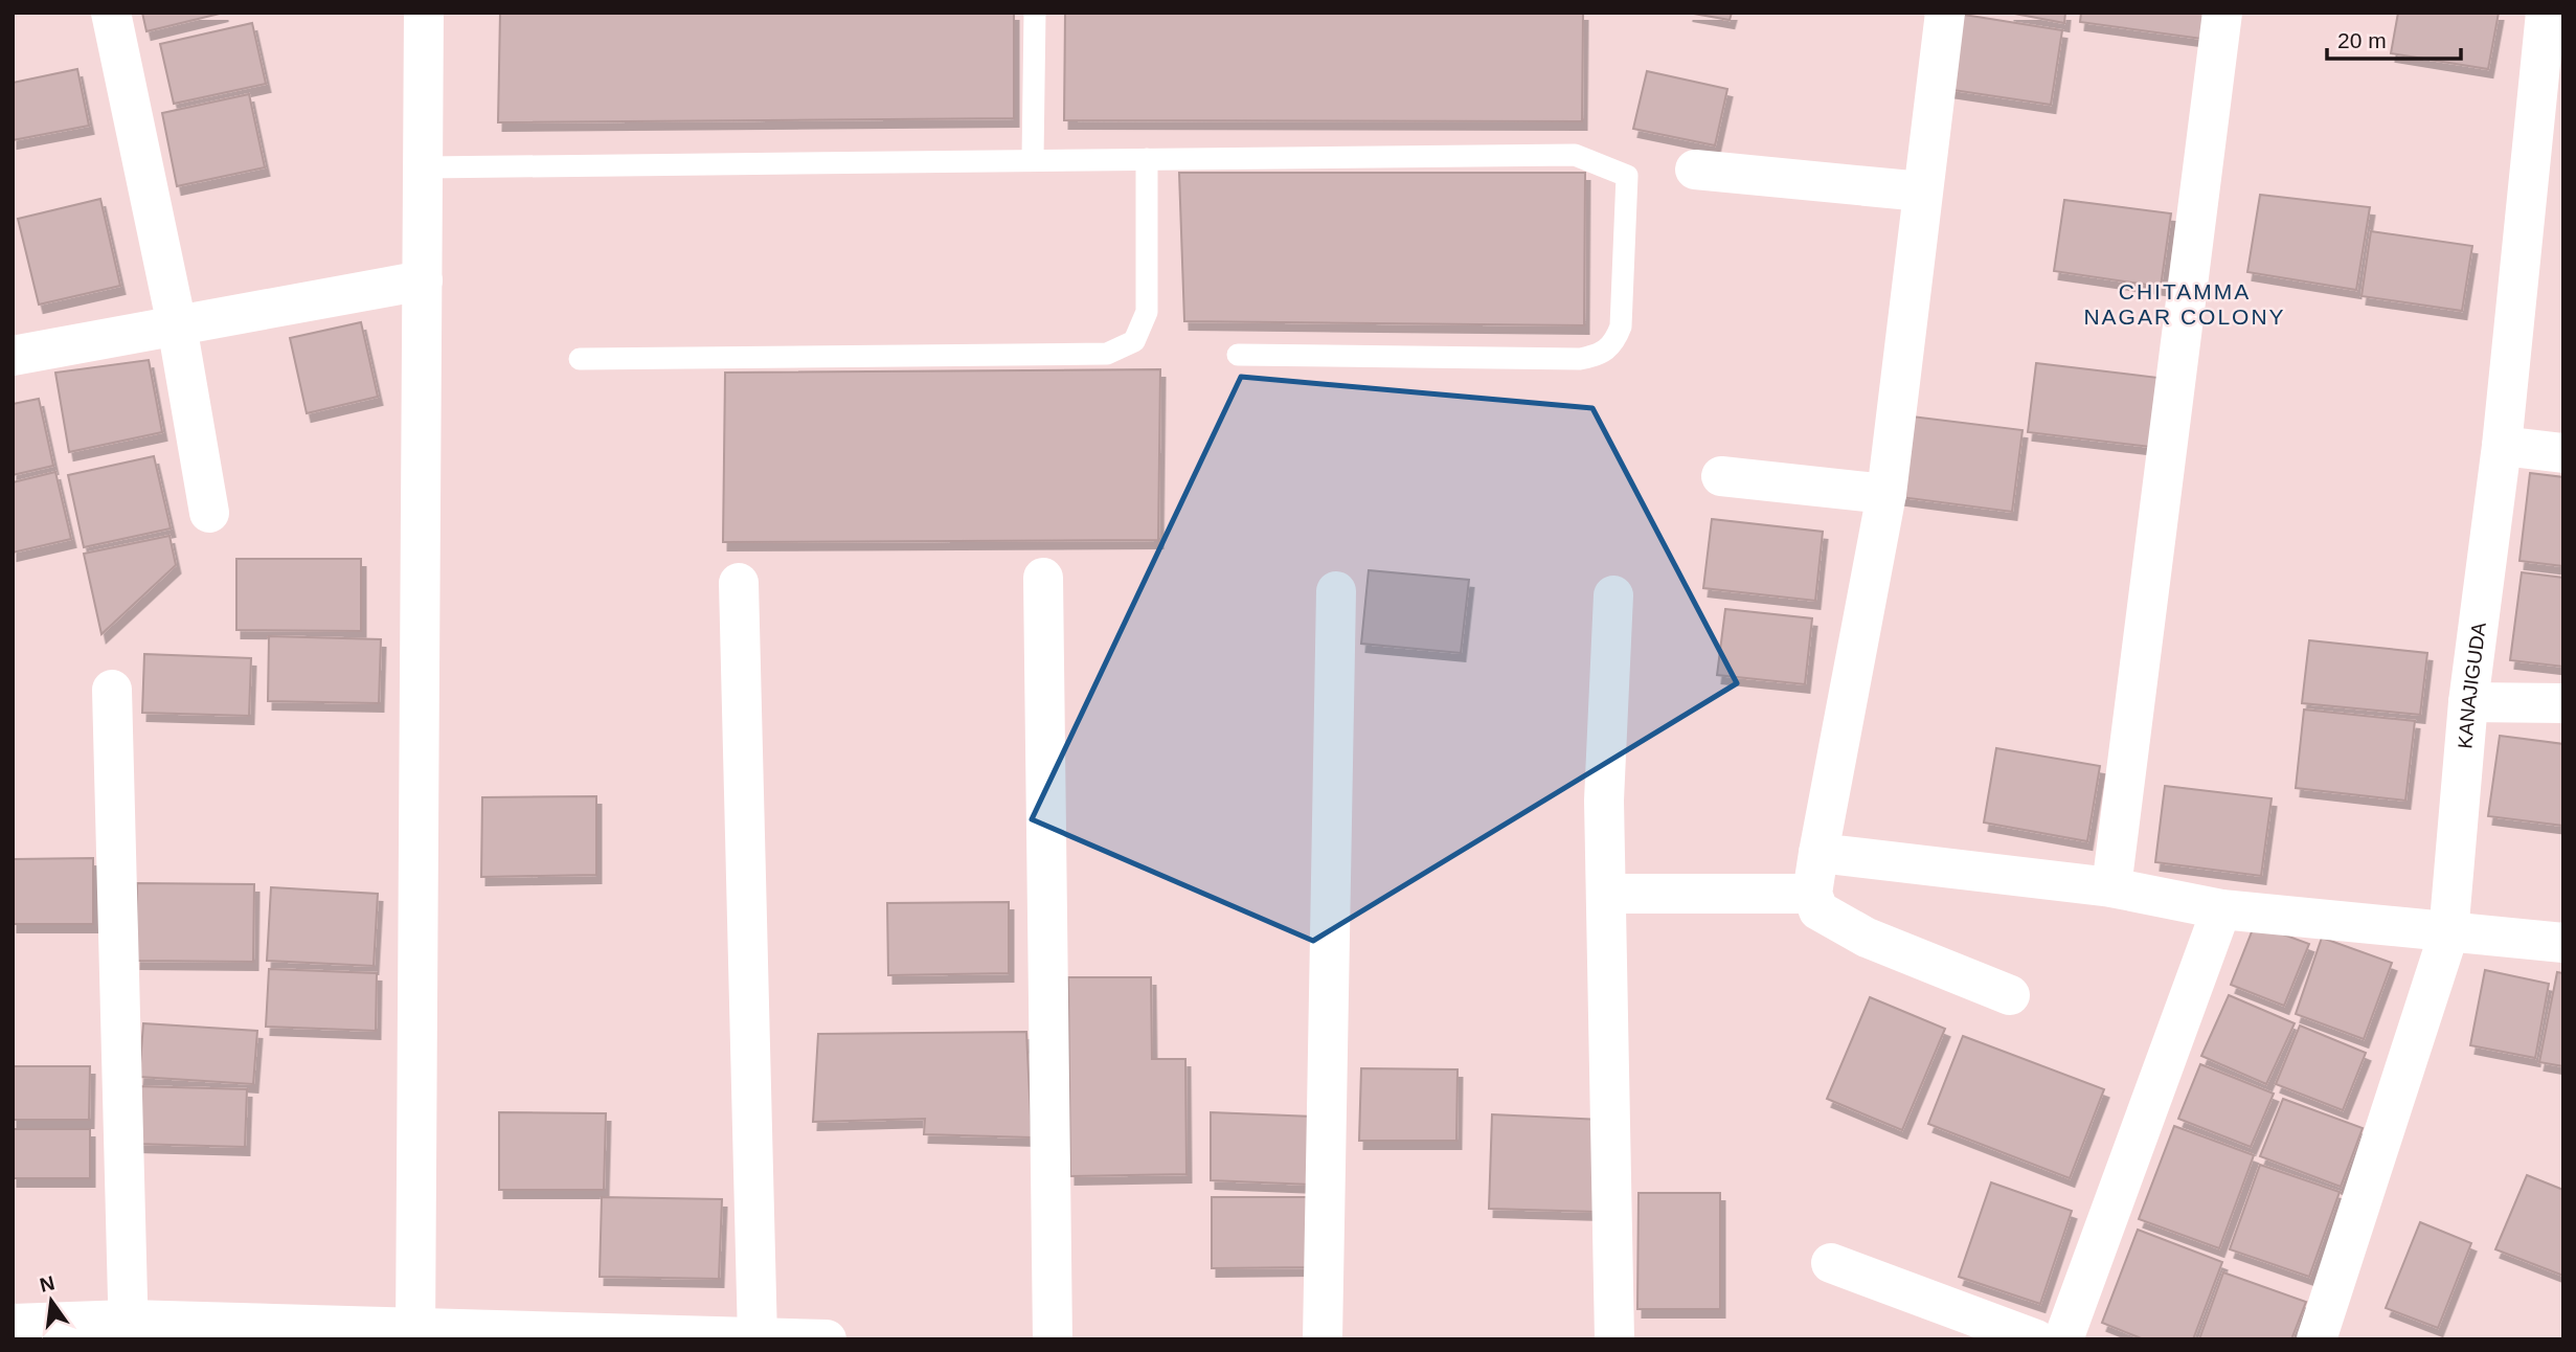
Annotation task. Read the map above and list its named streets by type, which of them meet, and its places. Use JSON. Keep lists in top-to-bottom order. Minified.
{"streets":{"street":["KANAJIGUDA"]},"districts":["CHITAMMA NAGAR COLONY"],"scale_bar":"20 m","north":"top"}
